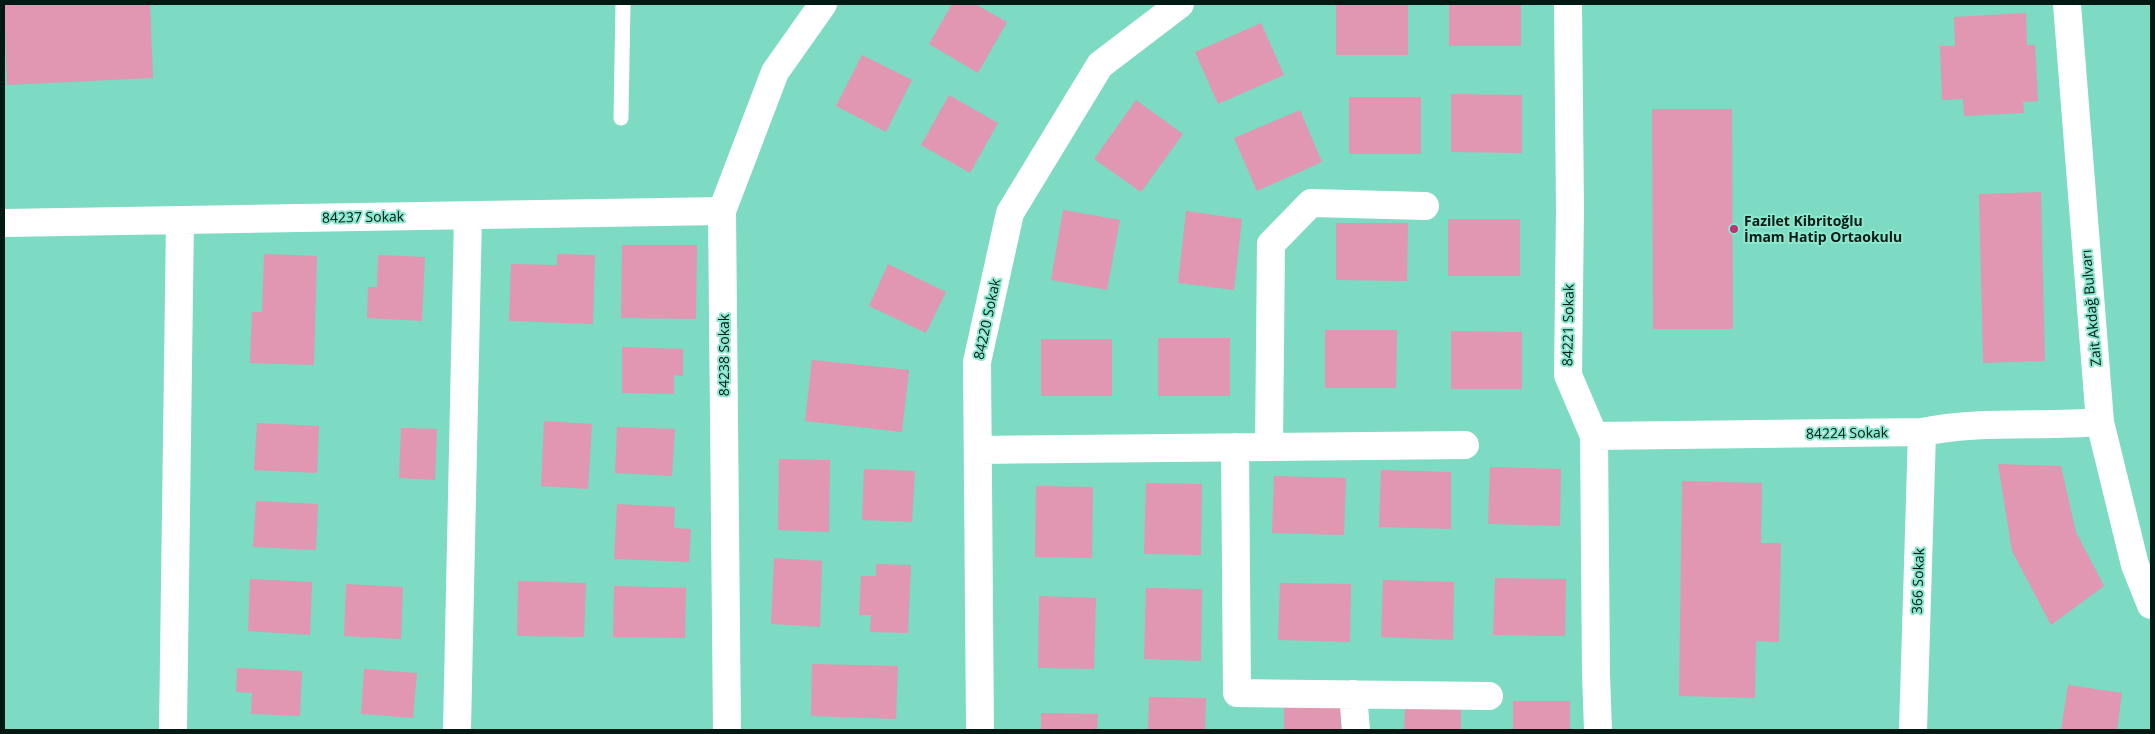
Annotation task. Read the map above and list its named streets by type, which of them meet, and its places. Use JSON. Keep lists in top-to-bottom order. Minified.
{"streets":{"street":["84237 Sokak","Zait Akdağ Bulvarı","84220 Sokak","84221 Sokak","84238 Sokak","84224 Sokak","366 Sokak"]},"crossings":[["84237 Sokak","84238 Sokak"],["Zait Akdağ Bulvarı","84224 Sokak"],["84221 Sokak","84224 Sokak"],["84224 Sokak","366 Sokak"]],"places":["Fazilet Kibritoğlu İmam Hatip Ortaokulu"]}
